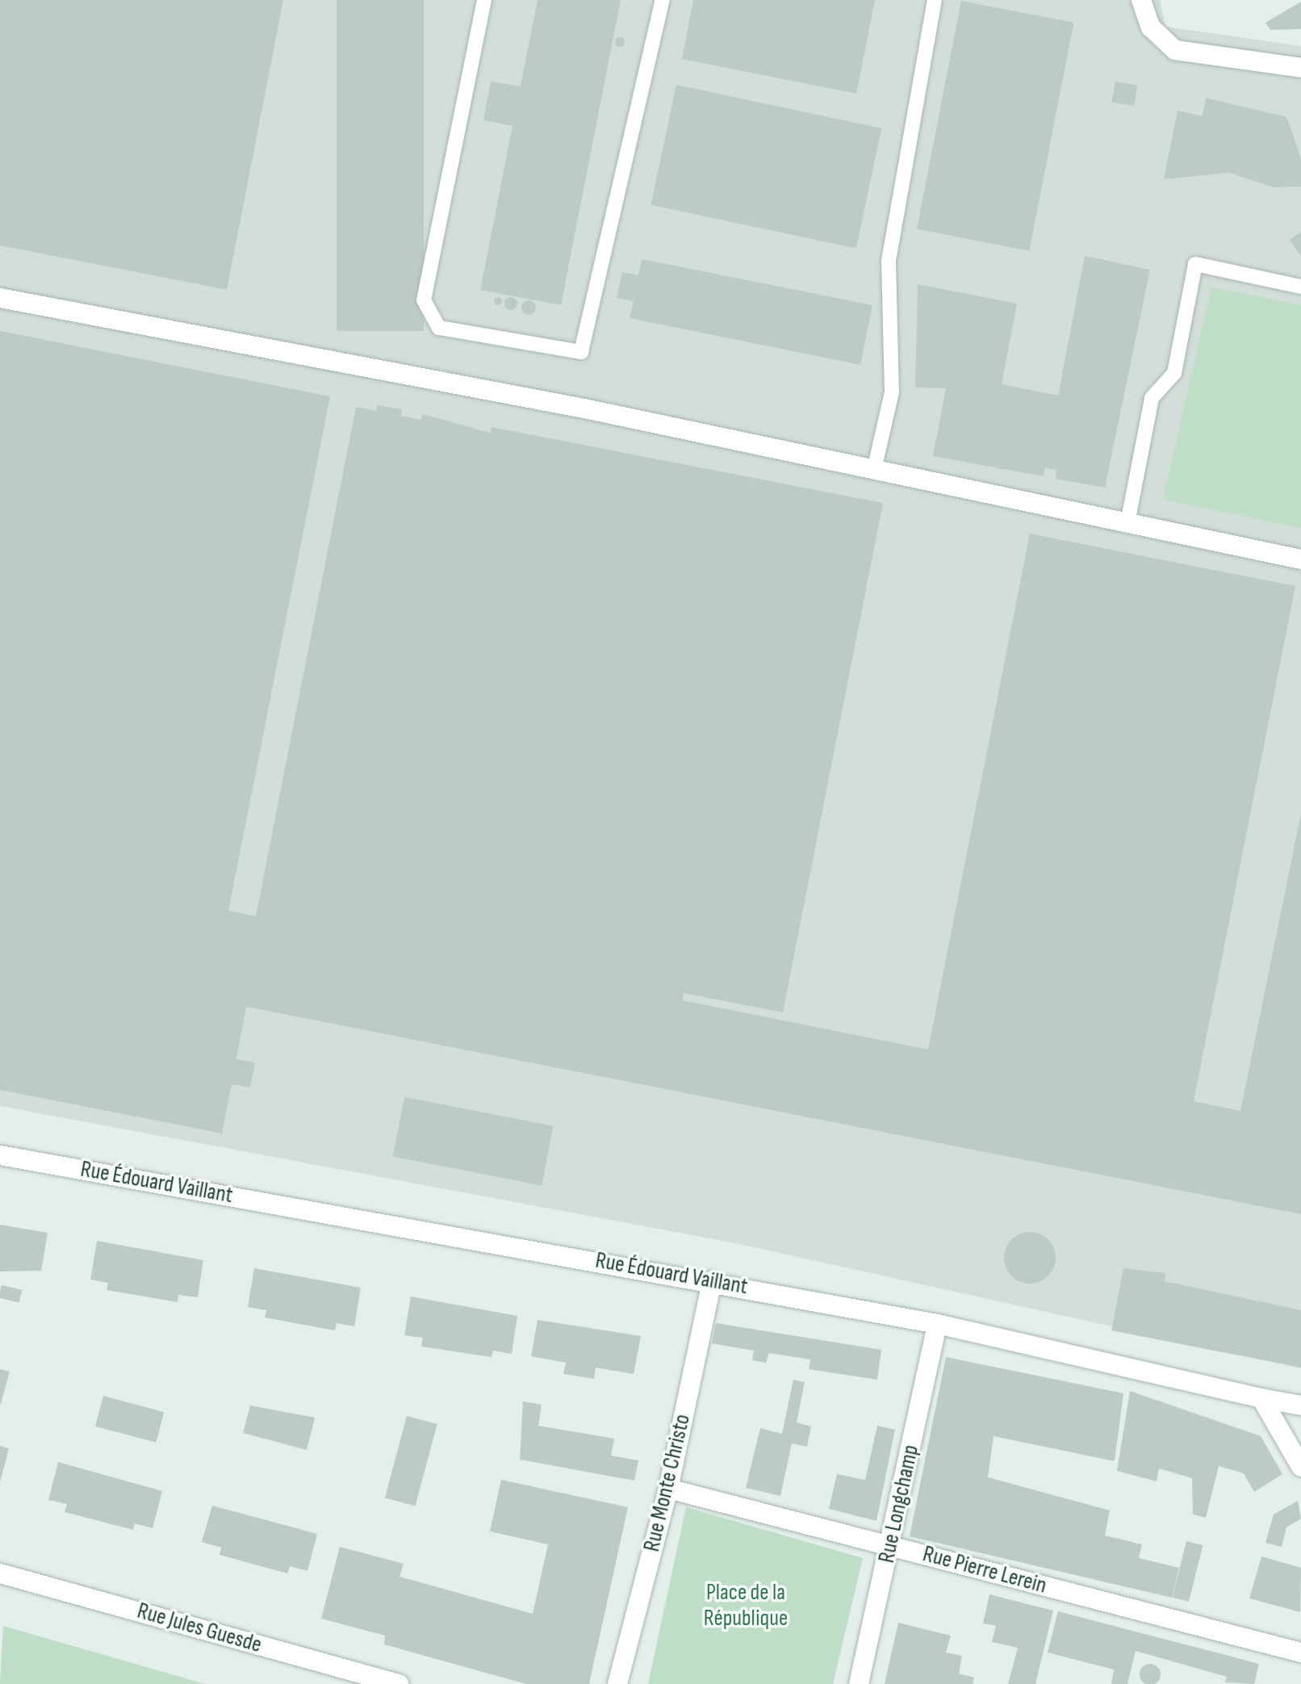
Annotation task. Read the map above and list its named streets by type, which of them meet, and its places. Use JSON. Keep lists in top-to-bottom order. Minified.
{"streets":{"street":["Rue Édouard Vaillant","Rue Monte Christo","Rue Longchamp","Rue Pierre Lerein","Rue Jules Guesde"]},"crossings":[["Rue Édouard Vaillant","Rue Monte Christo"],["Rue Édouard Vaillant","Rue Longchamp"],["Rue Monte Christo","Rue Pierre Lerein"],["Rue Longchamp","Rue Pierre Lerein"]],"parks":["Place de la République"]}
